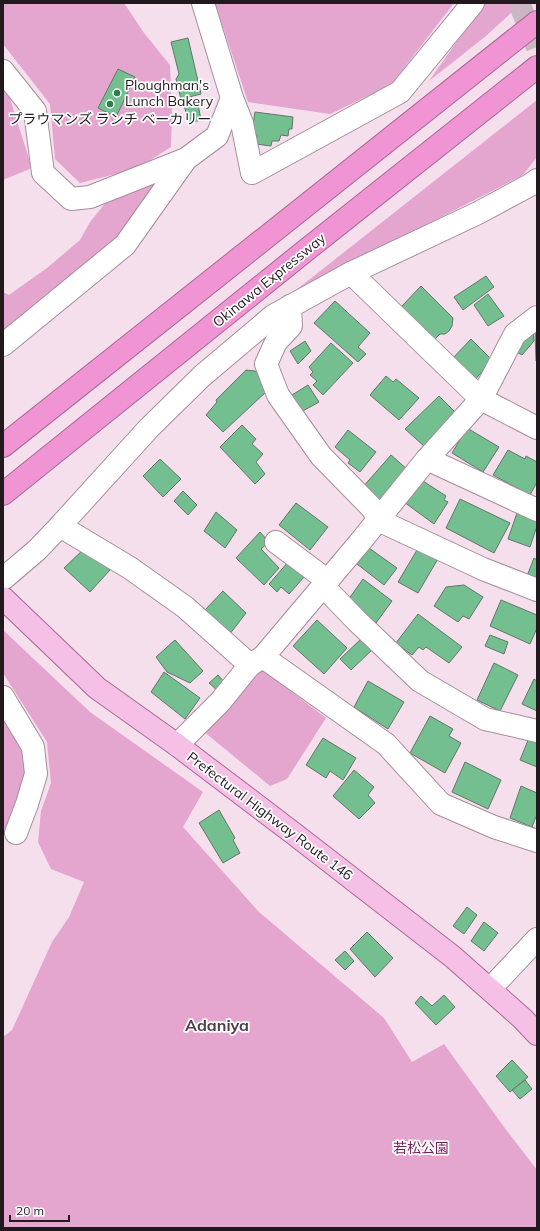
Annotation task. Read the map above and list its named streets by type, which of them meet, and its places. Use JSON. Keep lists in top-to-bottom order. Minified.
{"streets":{"highway":["Okinawa Expressway"],"main road":["Prefectural Highway Route 146"]},"districts":["Adaniya"],"parks":["若松公園"],"places":["Ploughman's Lunch Bakery","プラウマンズ ランチ ベーカリー"],"scale_bar":"20 m"}
